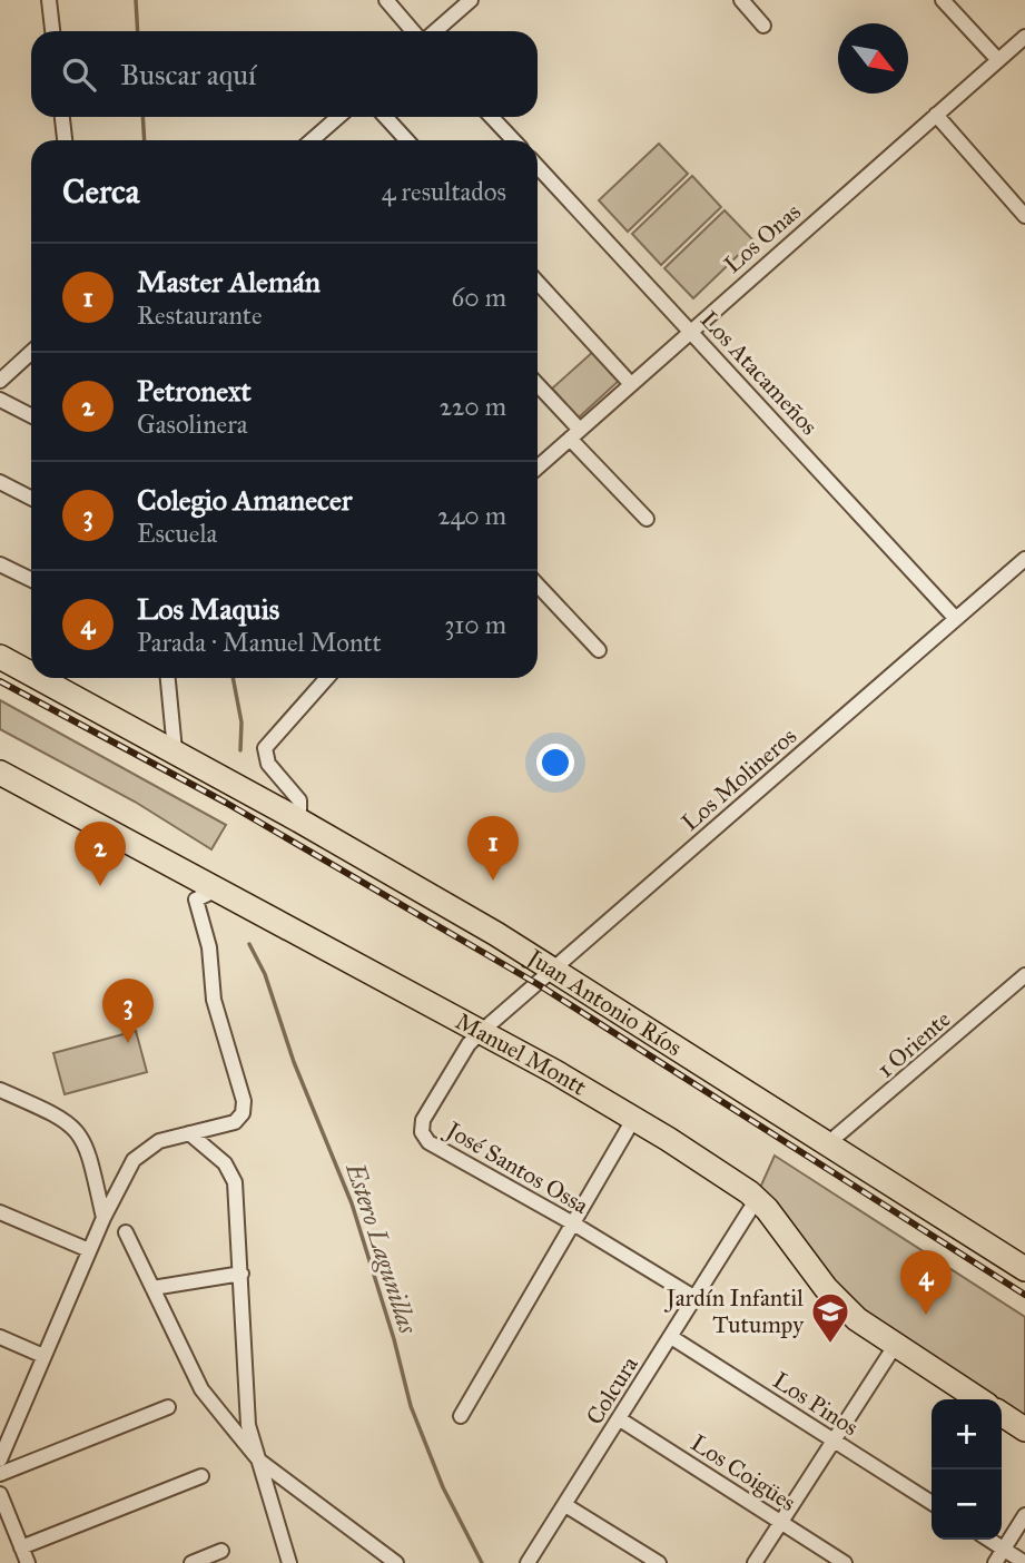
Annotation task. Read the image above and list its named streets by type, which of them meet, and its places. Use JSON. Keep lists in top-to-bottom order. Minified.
{"streets":{"main road":["Juan Antonio Ríos","Manuel Montt"],"street":["Los Onas","Los Atacameños","Los Molineros","1 Oriente","José Santos Ossa","Colcura","Los Pinos","Los Coigües"]},"crossings":[["Los Onas","Los Atacameños"],["Los Atacameños","Los Molineros"],["Los Molineros","Juan Antonio Ríos"],["Los Molineros","Manuel Montt"],["Los Molineros","José Santos Ossa"],["Juan Antonio Ríos","1 Oriente"],["Manuel Montt","José Santos Ossa"],["Manuel Montt","Colcura"],["José Santos Ossa","Colcura"],["Colcura","Los Pinos"],["Colcura","Los Coigües"]],"water":["Estero Lagunillas"],"places":{"school or university":["Jardín Infantil Tutumpy"]},"north":"bottom right","page":{"search":"Buscar aquí","heading":["Cerca","4 resultados"],"list":[{"mark":"1","name":"Master Alemán","note":"Restaurante","value":"60 m"},{"mark":"2","name":"Petronext","note":"Gasolinera","value":"220 m"},{"mark":"3","name":"Colegio Amanecer","note":"Escuela","value":"240 m"},{"mark":"4","name":"Los Maquis","note":"Parada · Manuel Montt","value":"310 m"}],"pins":["1","2","3","4"],"map_buttons":["+","−"]}}
